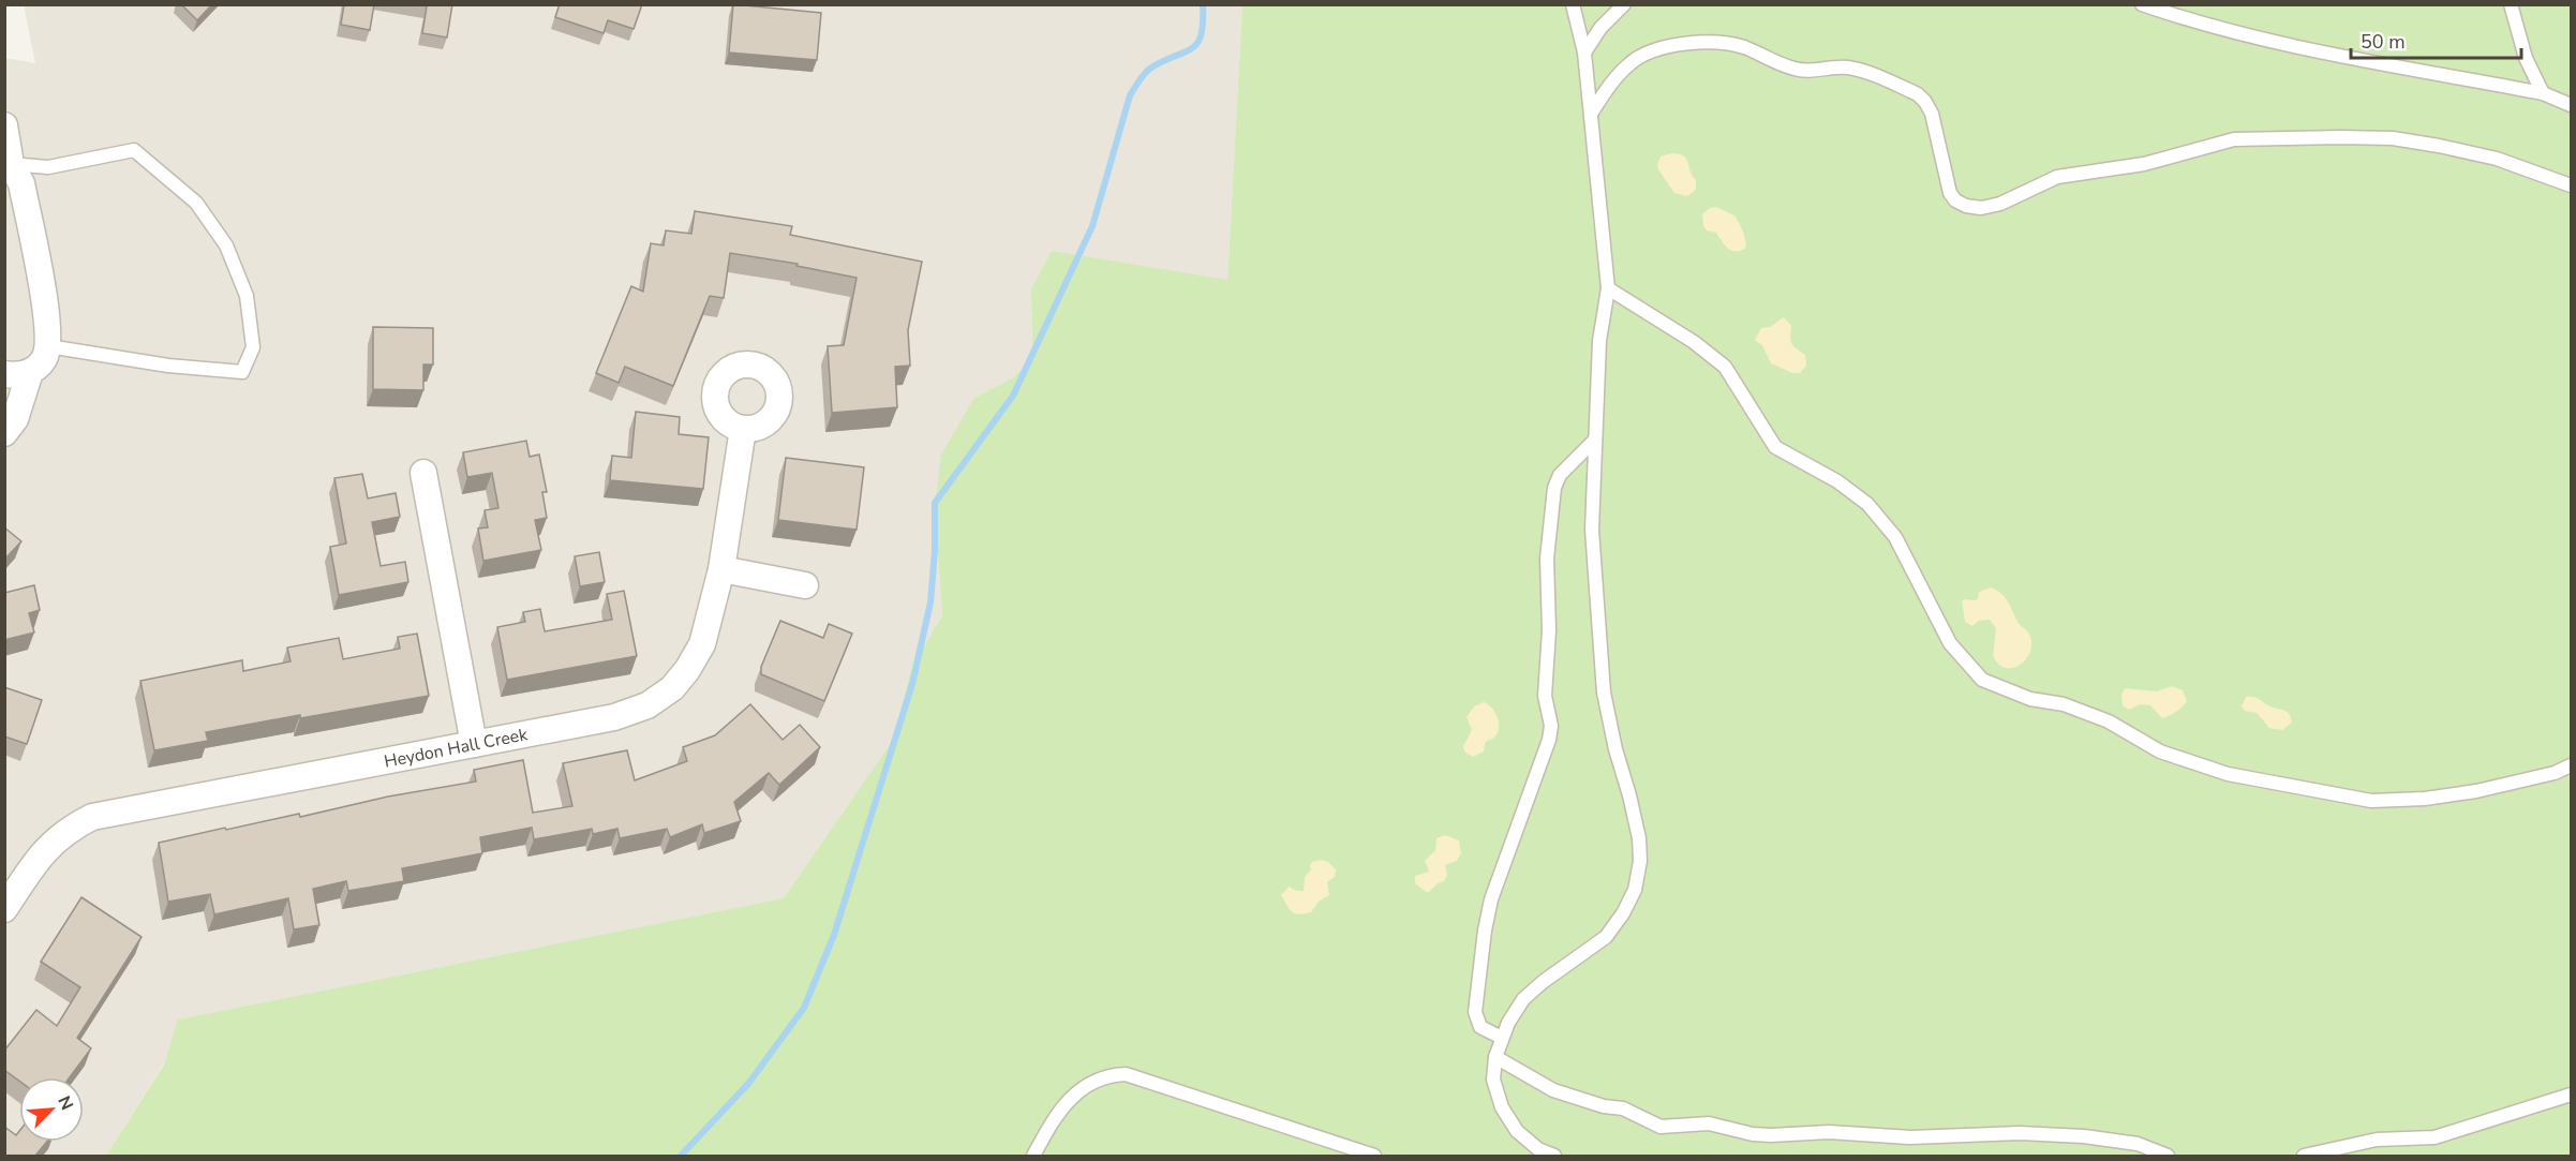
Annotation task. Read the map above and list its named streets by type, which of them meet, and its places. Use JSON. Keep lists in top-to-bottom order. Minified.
{"streets":{"street":["Heydon Hall Creek"]},"scale_bar":"50 m","north":"top right"}
